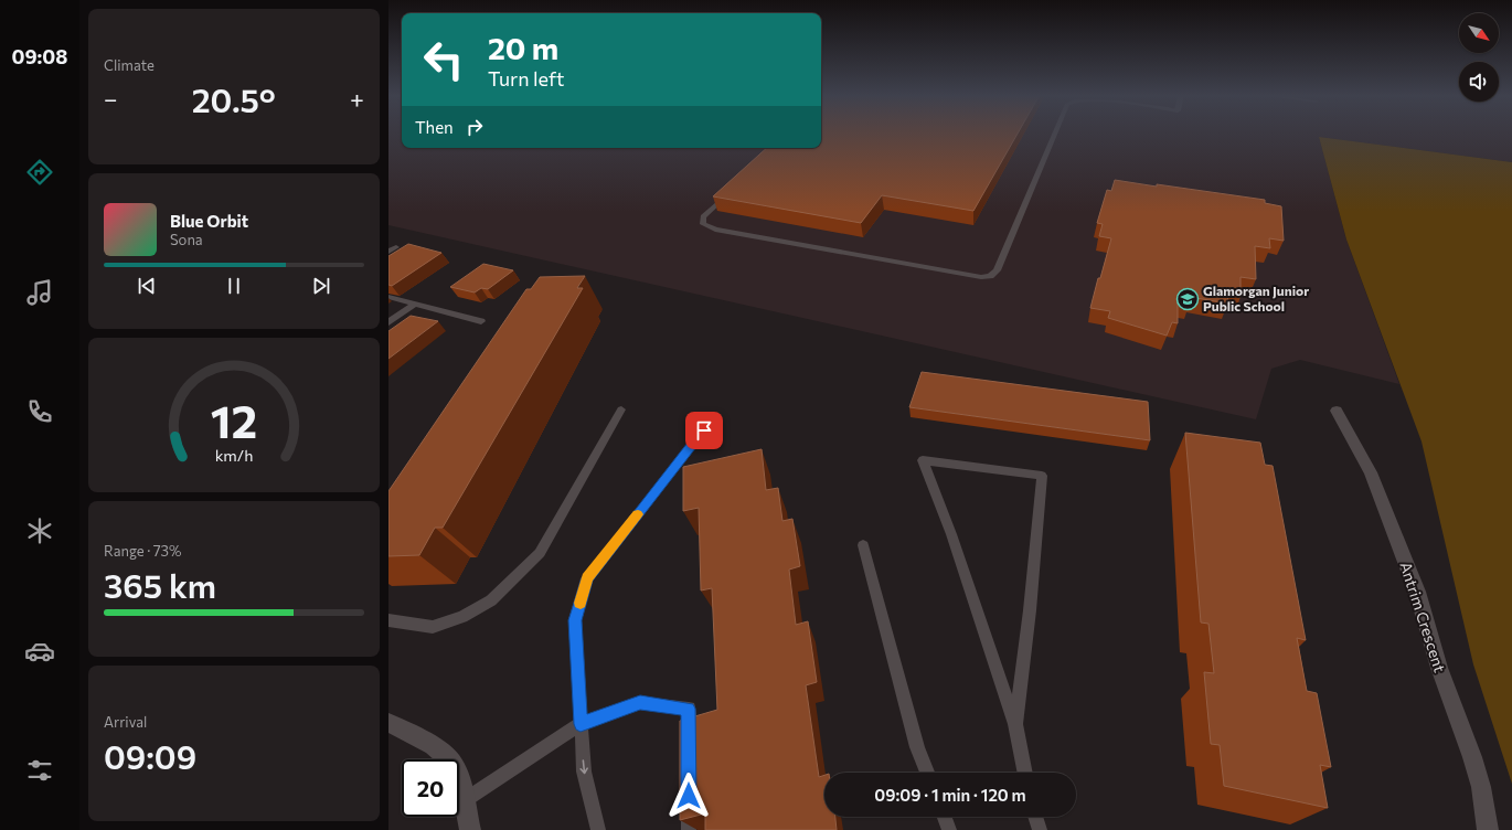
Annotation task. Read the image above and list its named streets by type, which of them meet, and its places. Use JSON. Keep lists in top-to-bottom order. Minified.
{"streets":{"street":["Antrim Crescent"]},"places":{"school or university":["Glamorgan Junior Public School"]},"north":"bottom right","page":{"tabs":"09:08","tile":["Climate",["Range · 73%","365 km"],["Arrival","09:09"]],"turn":["20 m","Turn left"],"heat":["−","20.5°","+"],"then":"Then","song":["Blue Orbit","Sona"],"limit":"20","trip":"09:09 · 1 min · 120 m","gauge":["12","km/h"]}}
